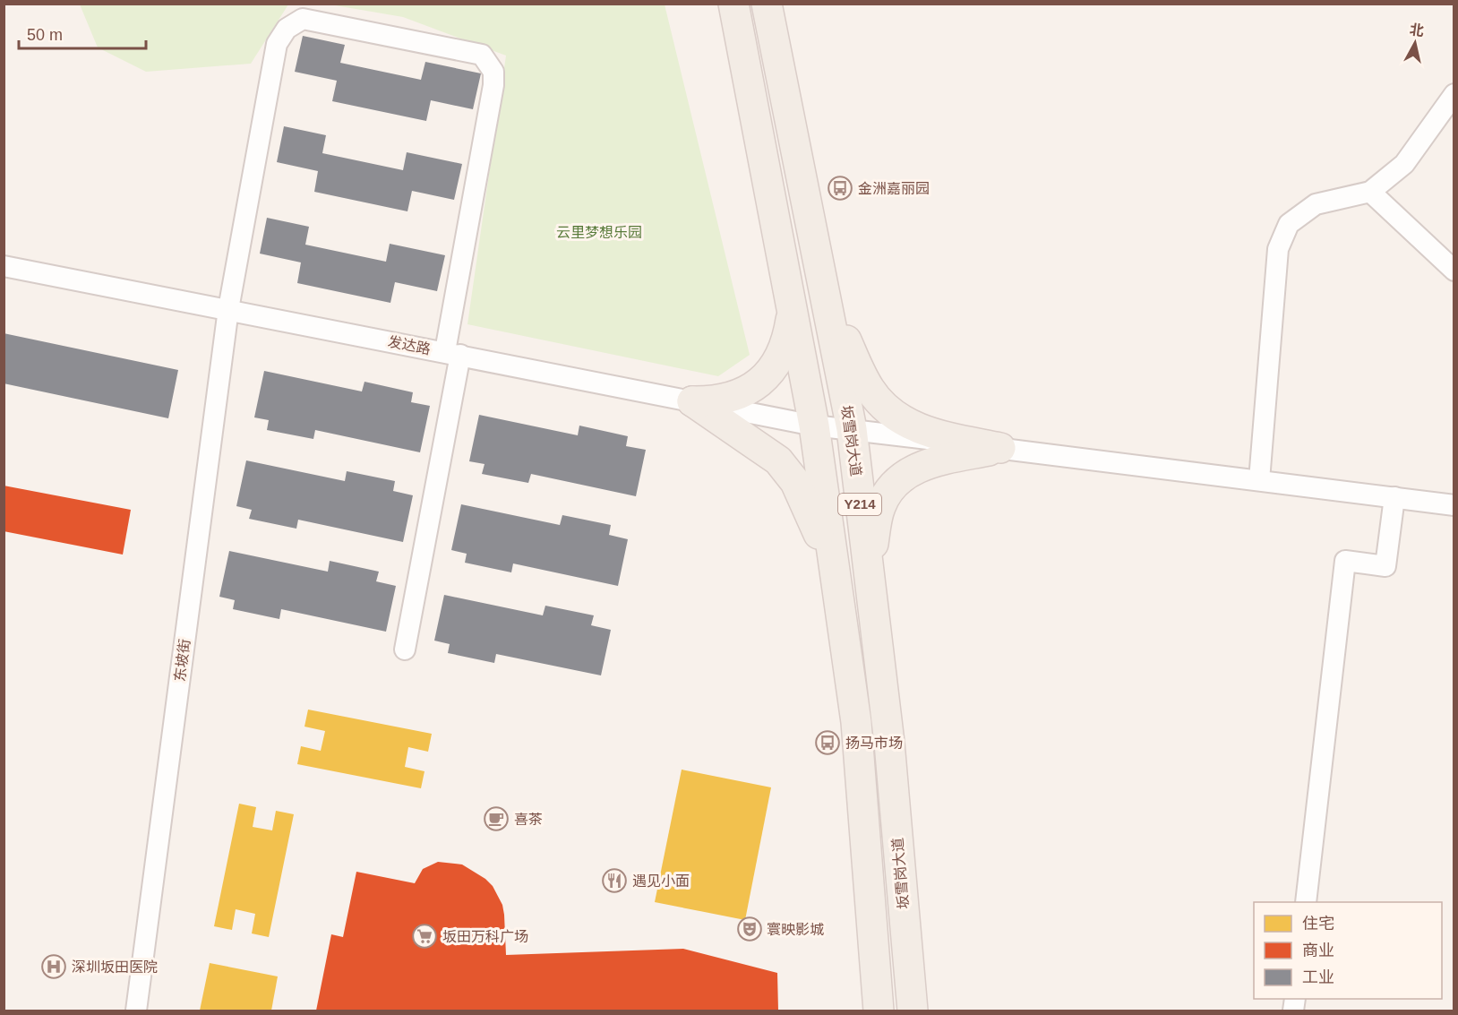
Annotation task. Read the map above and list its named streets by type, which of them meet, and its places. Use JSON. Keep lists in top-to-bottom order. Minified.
{"streets":{"main road":["坂雪岗大道","Y214"],"street":["发达路","东坡街"]},"crossings":[["发达路","坂雪岗大道"],["发达路","Y214"],["发达路","东坡街"]],"parks":["云里梦想乐园"],"places":{"bus stop":["金洲嘉丽园","扬马市场"],"cafe":["喜茶"],"restaurant":["遇见小面"],"theatre":["寰映影城"],"supermarket":["坂田万科广场"],"hospital":["深圳坂田医院"]},"legend":["住宅","商业","工业"],"scale_bar":"50 m","north":"top"}
